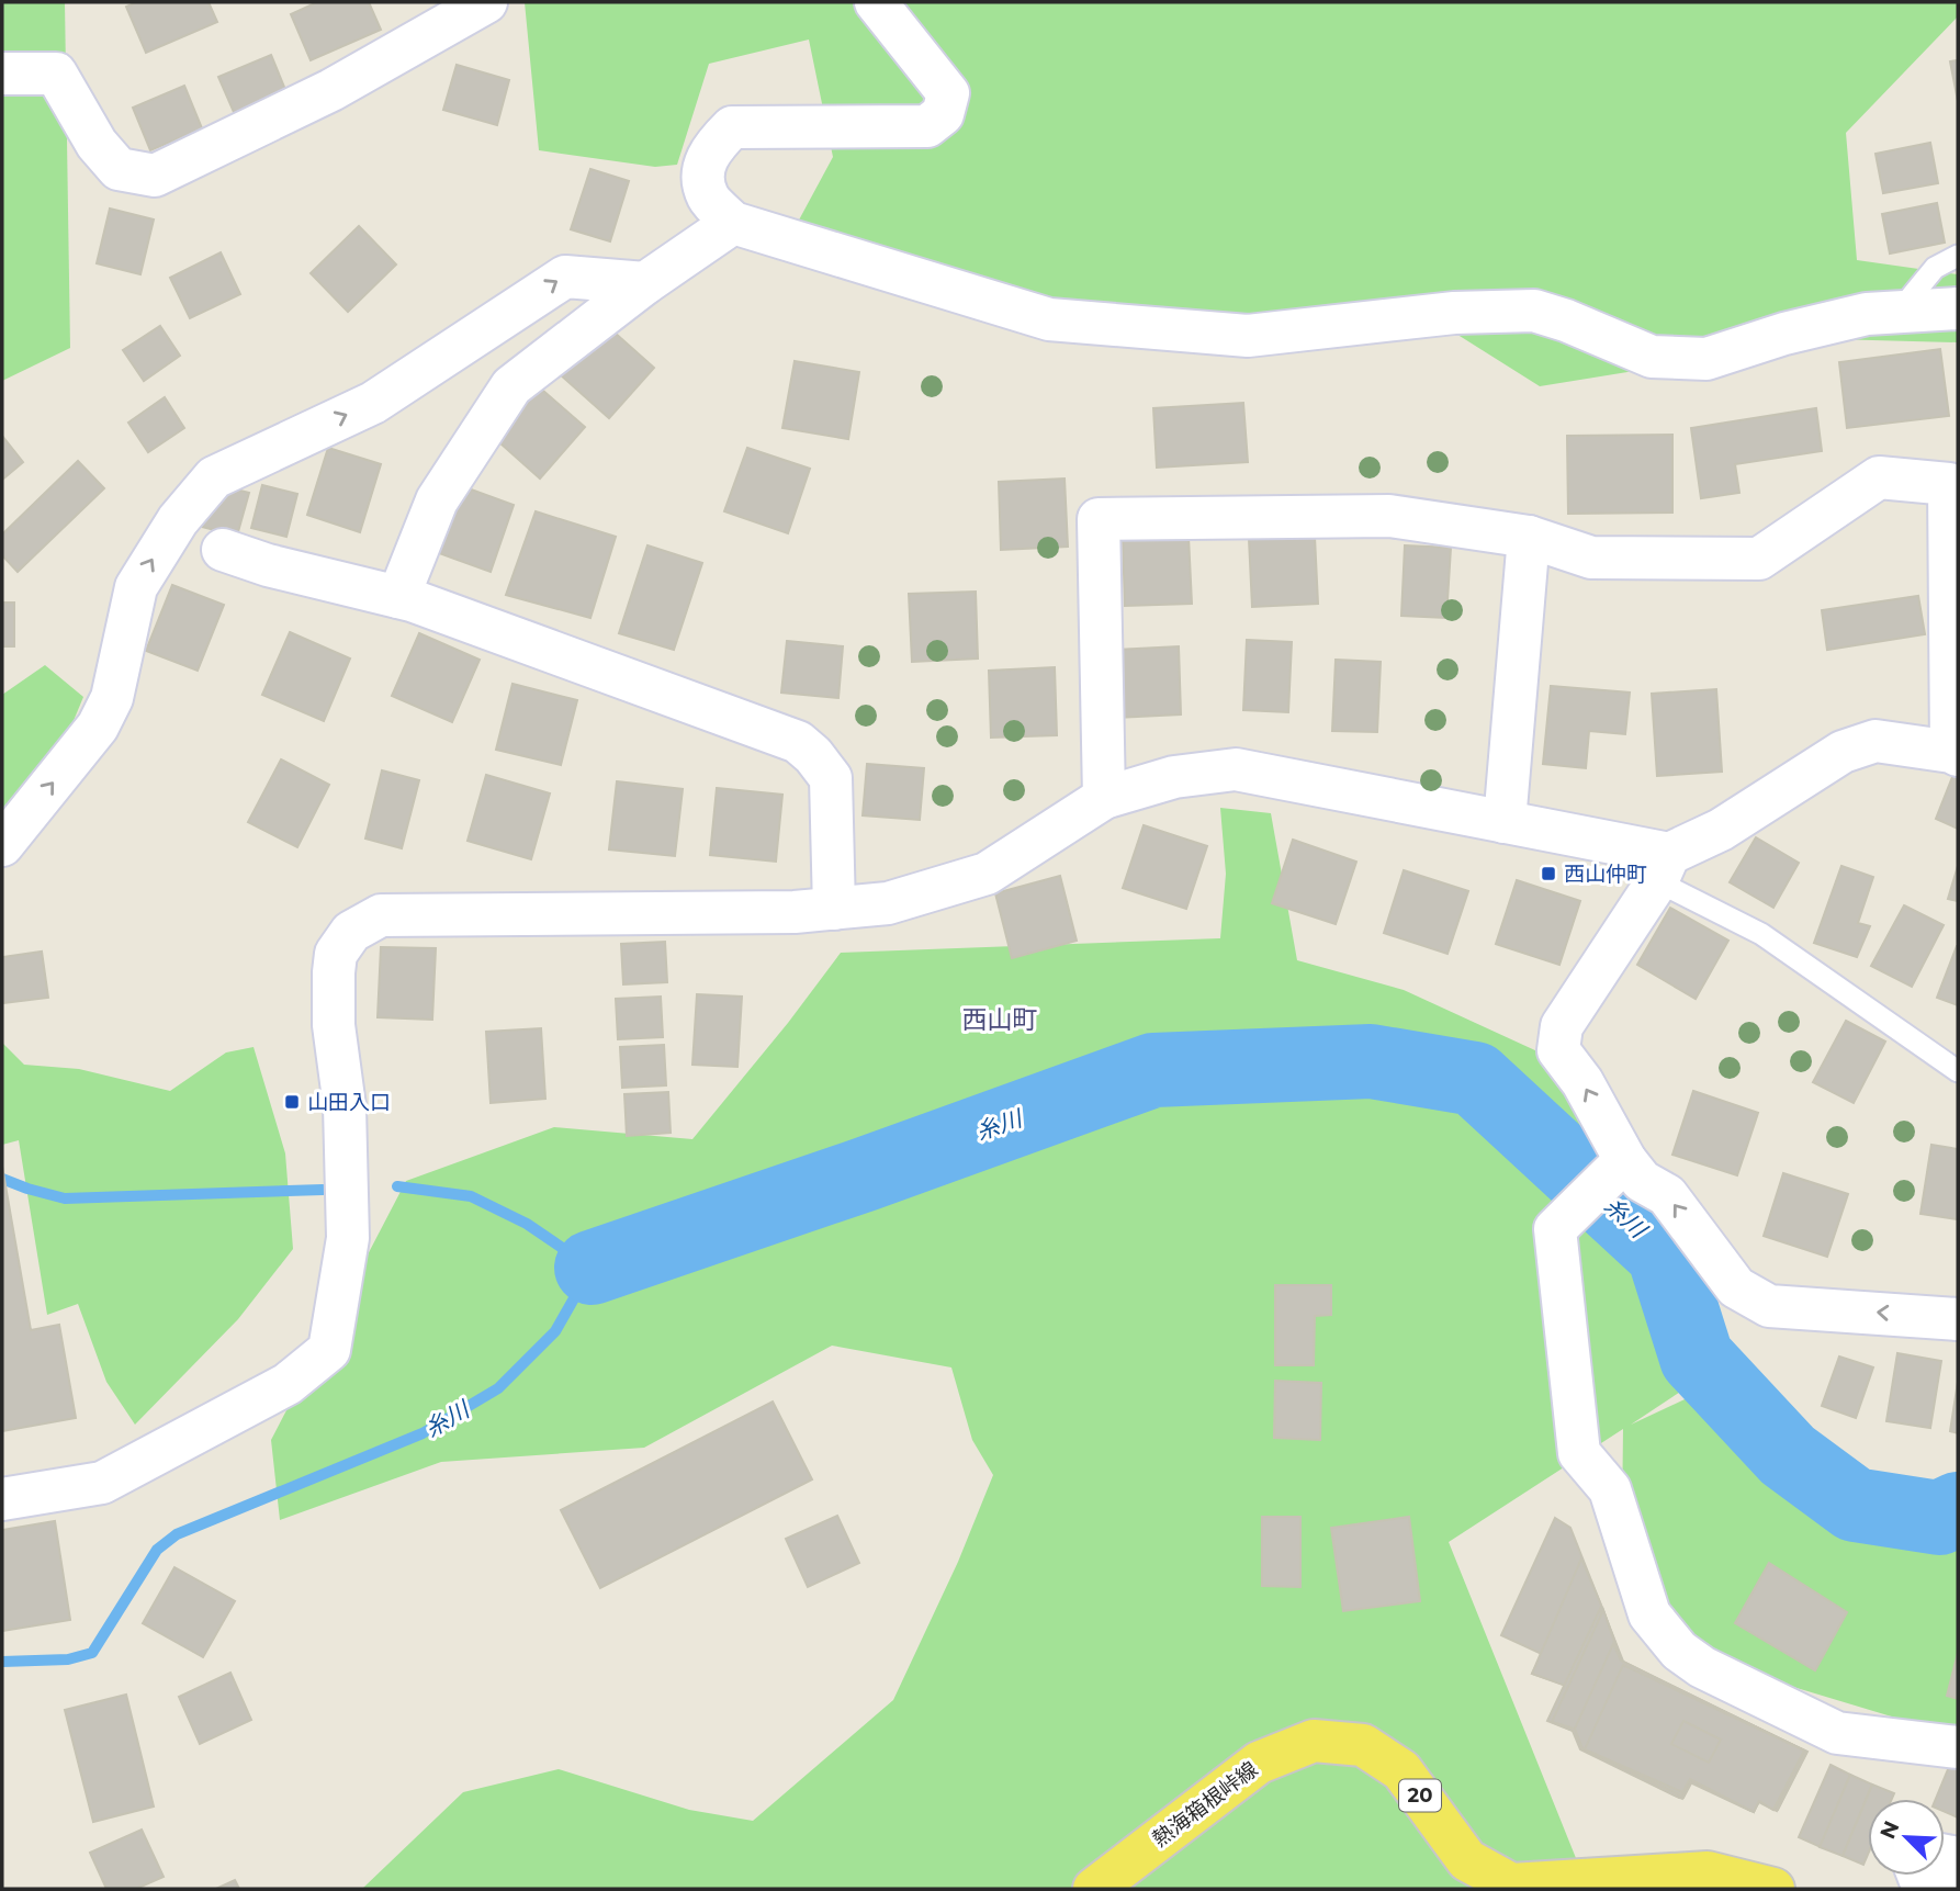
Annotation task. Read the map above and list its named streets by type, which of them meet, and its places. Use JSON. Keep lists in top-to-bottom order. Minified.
{"streets":{"main road":["20","熱海箱根峠線"]},"districts":["西山町"],"water":["糸川"],"places":{"transit":["西山仲町","山田入口"]},"north":"top left"}
